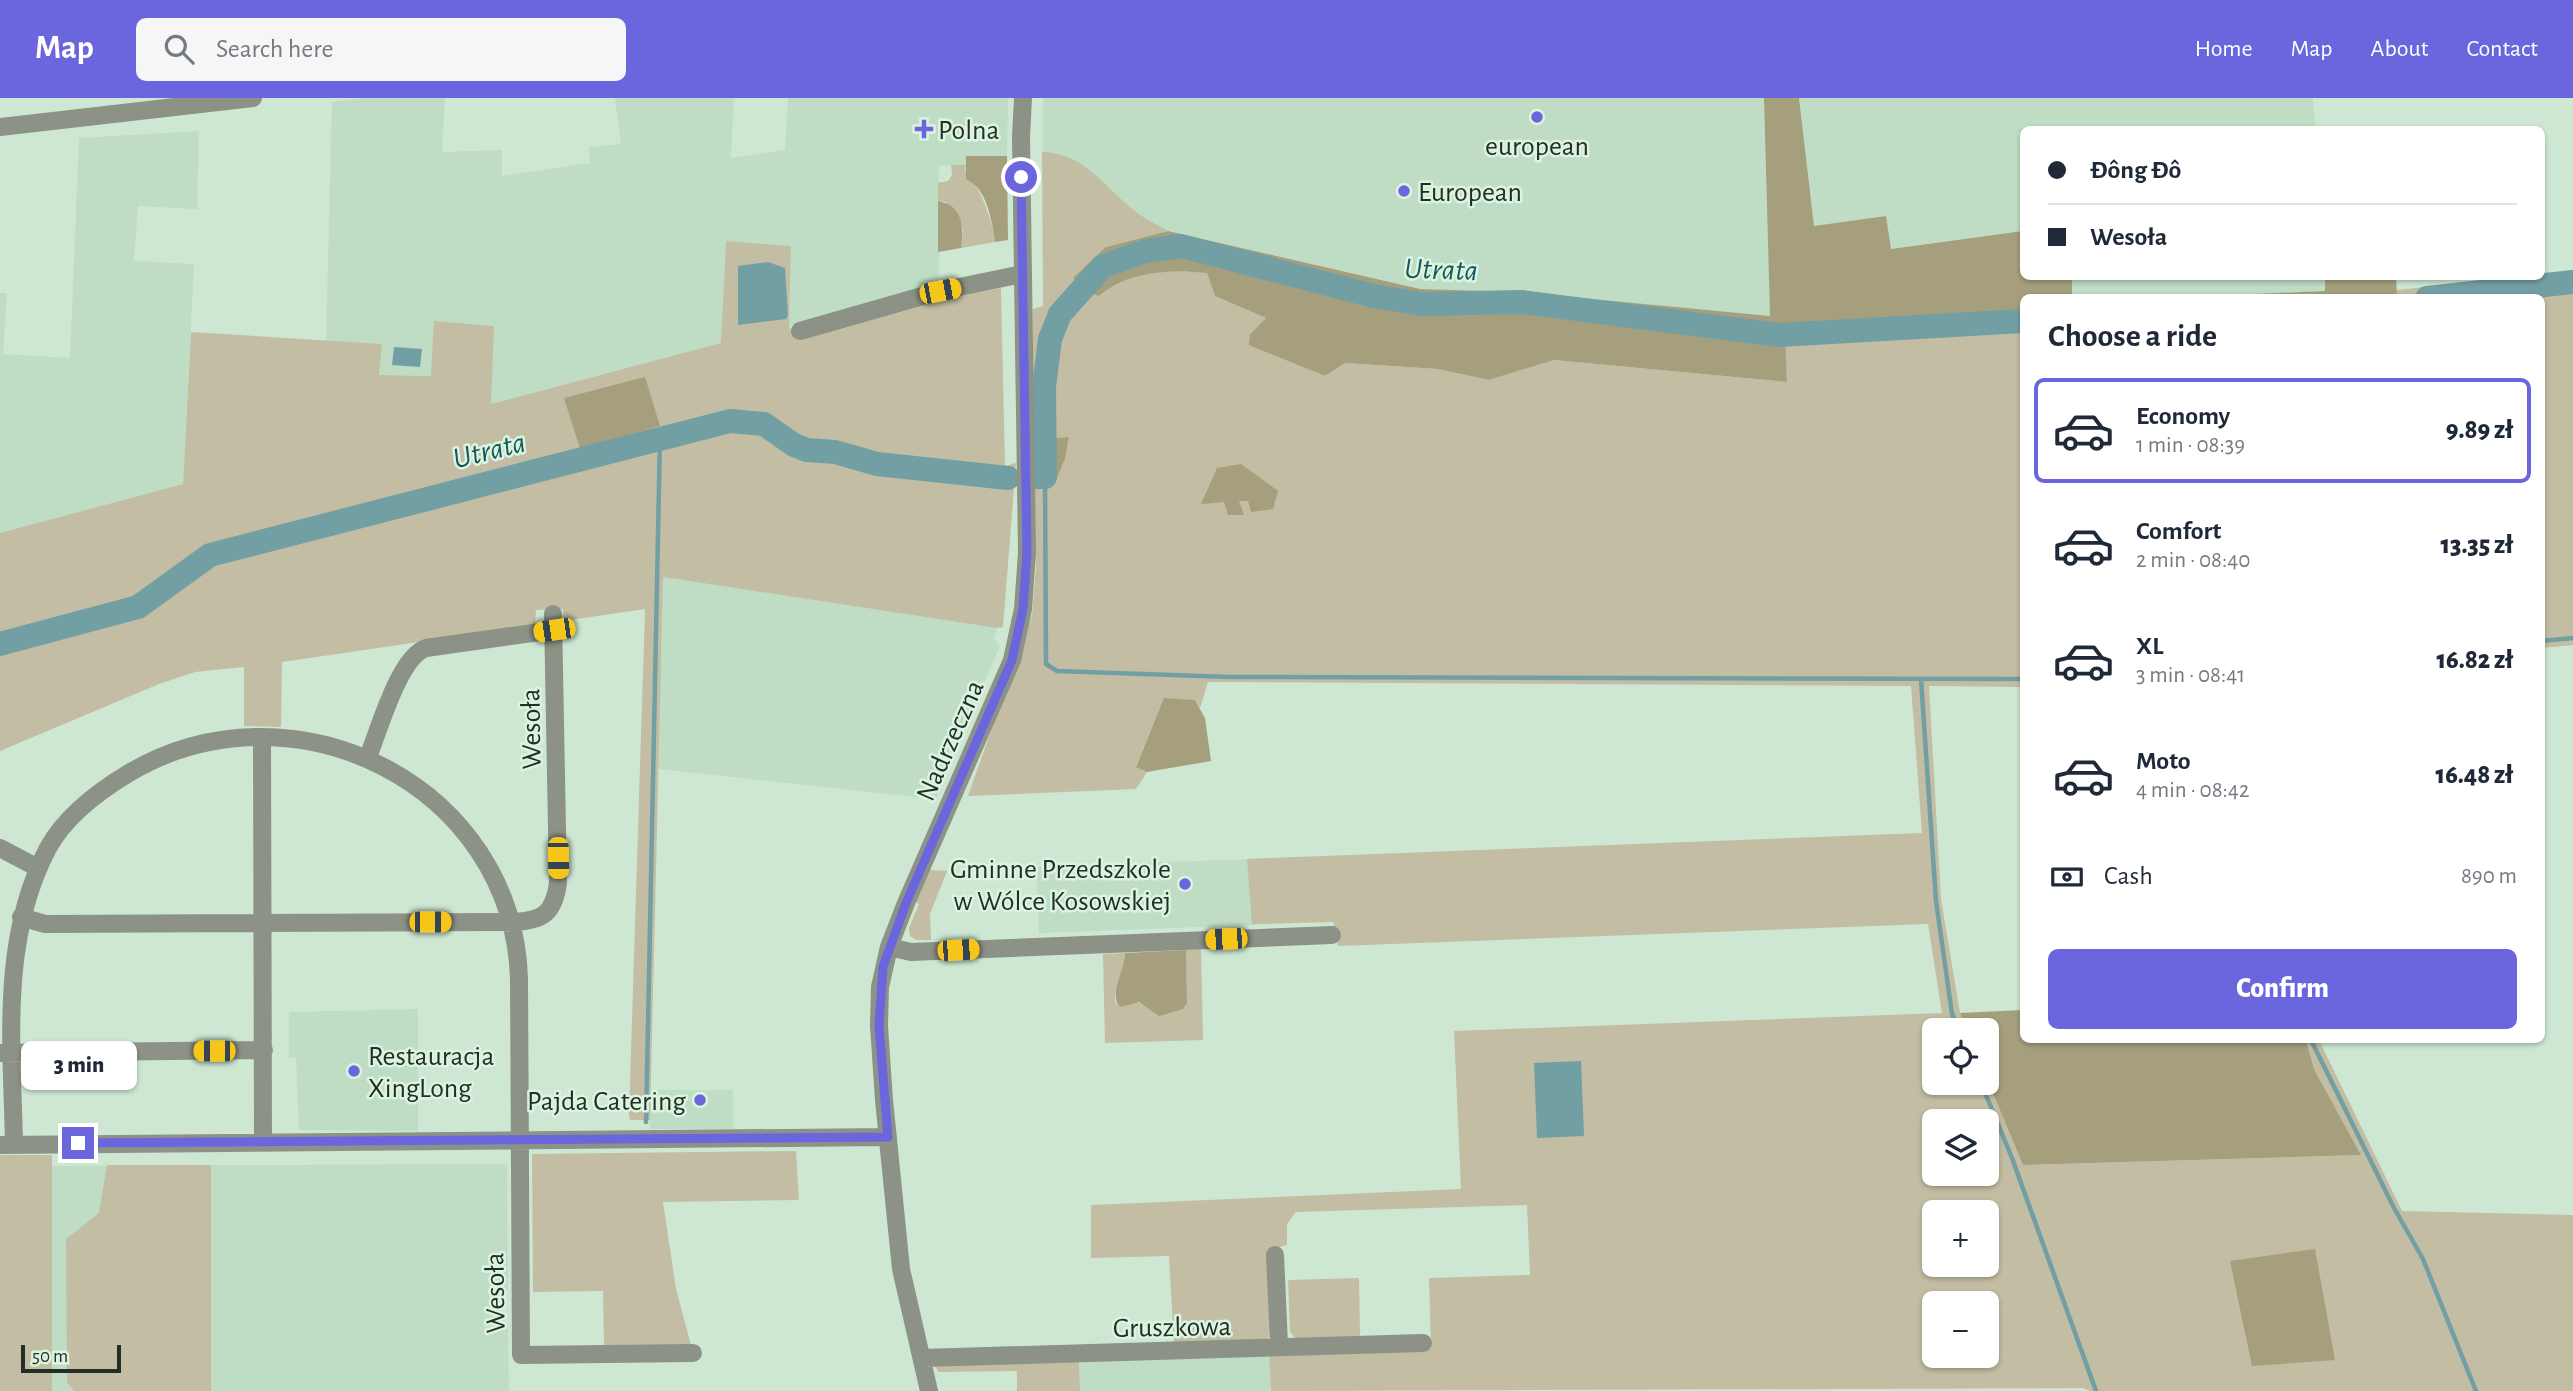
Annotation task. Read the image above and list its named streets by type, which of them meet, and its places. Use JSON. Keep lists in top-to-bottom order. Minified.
{"streets":{"street":["Wesoła","Nadrzeczna","Gruszkowa"]},"crossings":[["Wesoła","Nadrzeczna"],["Nadrzeczna","Gruszkowa"]],"water":["Utrata"],"places":{"other":["european","European","Gminne Przedszkole w Wólce Kosowskiej","Restauracja XingLong","Pajda Catering"],"health":["Polna"]},"scale_bar":"50 m","page":{"header":"Map","search":"Search here","nav":["Home","Map","About","Contact"],"banner":["Đông Đô","Wesoła"],"heading":"Choose a ride","list":[{"name":"Economy","note":"1 min · 08:39","value":"9.89 zł"},{"name":"Comfort","note":"2 min · 08:40","value":"13.35 zł"},{"name":"XL","note":"3 min · 08:41","value":"16.82 zł"},{"name":"Moto","note":"4 min · 08:42","value":"16.48 zł"}],"pay":["Cash","890 m"],"buttons":"Confirm","map_buttons":["+","−"],"bubble":"3 min","scale":"50 m"}}
